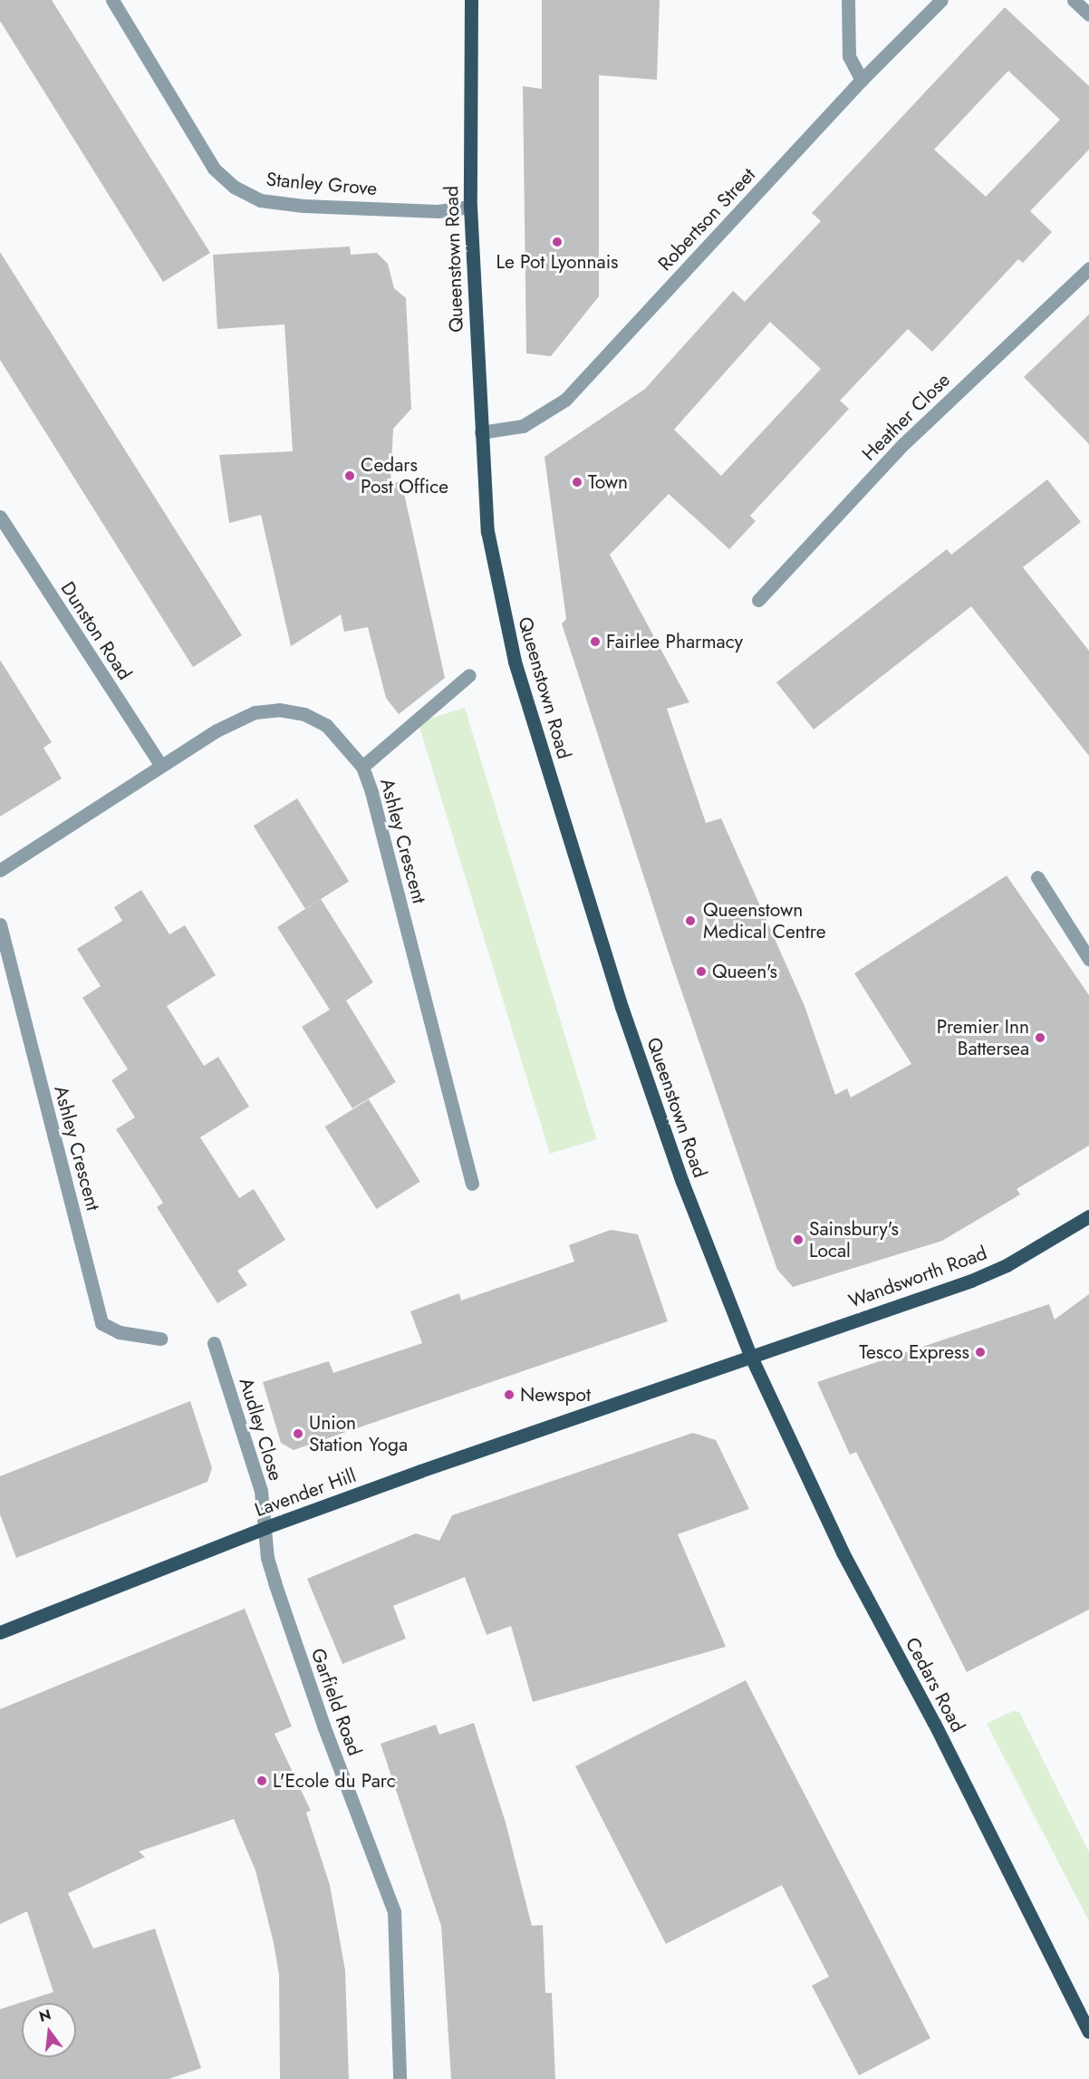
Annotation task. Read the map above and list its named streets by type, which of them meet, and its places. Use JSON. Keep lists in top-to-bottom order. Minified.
{"streets":{"main road":["Queenstown Road","Wandsworth Road","Lavender Hill","Cedars Road"],"street":["Stanley Grove","Robertson Street","Heather Close","Dunston Road","Ashley Crescent","Audley Close","Garfield Road"]},"crossings":[["Stanley Grove","Queenstown Road"],["Robertson Street","Queenstown Road"],["Queenstown Road","Wandsworth Road"],["Queenstown Road","Lavender Hill"],["Queenstown Road","Cedars Road"],["Dunston Road","Ashley Crescent"],["Wandsworth Road","Lavender Hill"],["Wandsworth Road","Cedars Road"],["Audley Close","Lavender Hill"],["Audley Close","Garfield Road"],["Lavender Hill","Cedars Road"],["Lavender Hill","Garfield Road"]],"places":["Le Pot Lyonnais","Cedars Post Office","Town","Fairlee Pharmacy","Queenstown Medical Centre","Queen's","Premier Inn Battersea","Sainsbury's Local","Tesco Express","Newspot","Union Station Yoga","L'Ecole du Parc"],"north":"top"}
